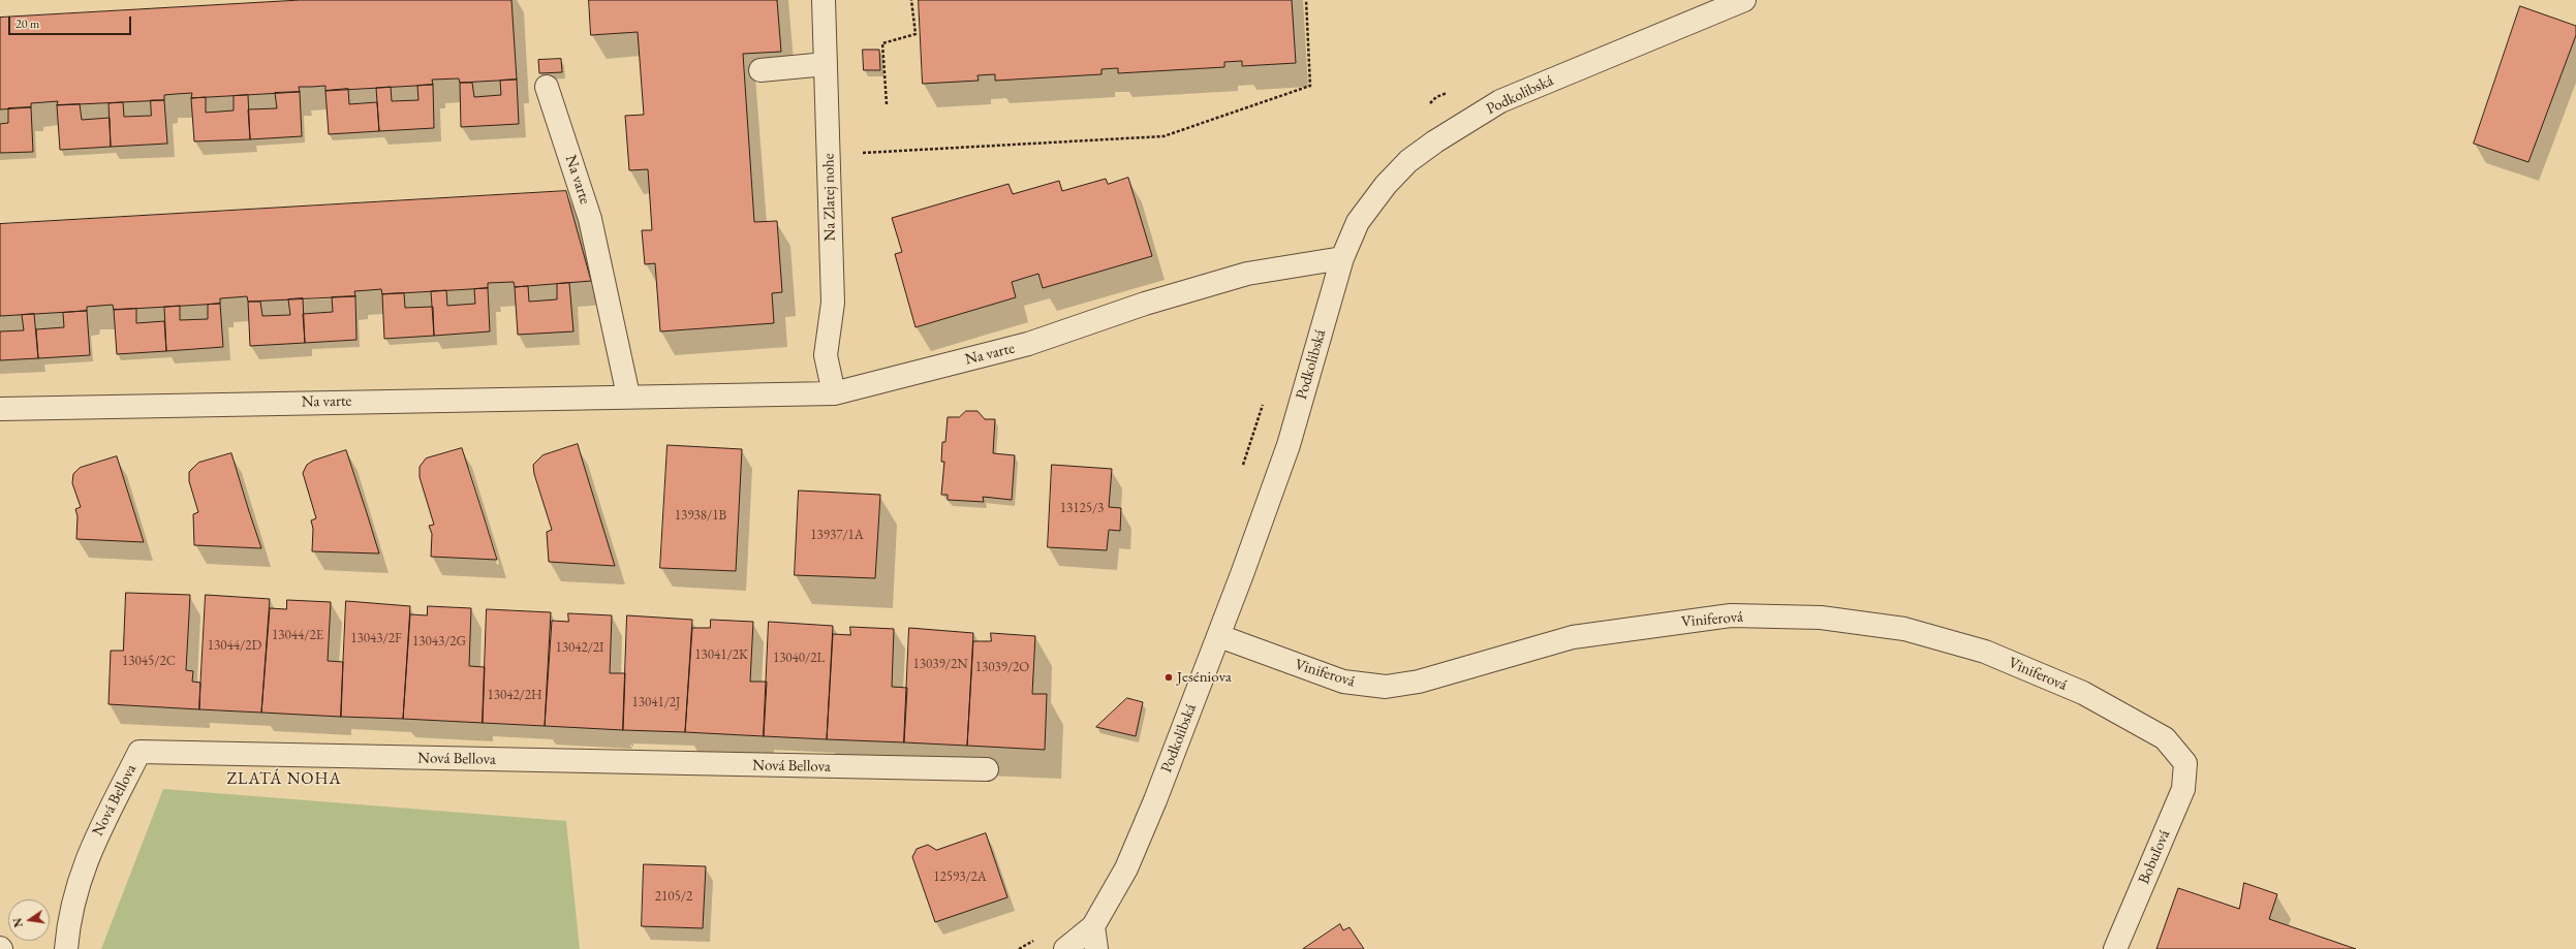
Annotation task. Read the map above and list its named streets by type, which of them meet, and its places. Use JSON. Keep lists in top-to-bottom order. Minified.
{"streets":{"street":["Podkolibská","Na varte","Na Zlatej nohe","Viniferová","Nová Bellova","Bobuľová"]},"crossings":[["Podkolibská","Na varte"],["Podkolibská","Viniferová"],["Na varte","Na Zlatej nohe"],["Viniferová","Bobuľová"]],"districts":["ZLATÁ NOHA"],"places":["Jeséniova"],"house_numbers":["13125/3","13938/1B","13937/1A","13044/2E","13043/2F","13043/2G","13044/2D","13042/2I","13041/2K","13040/2L","13045/2C","13039/2N","13039/2O","13042/2H","13041/2J","12593/2A","2105/2"],"scale_bar":"20 m","north":"left"}
